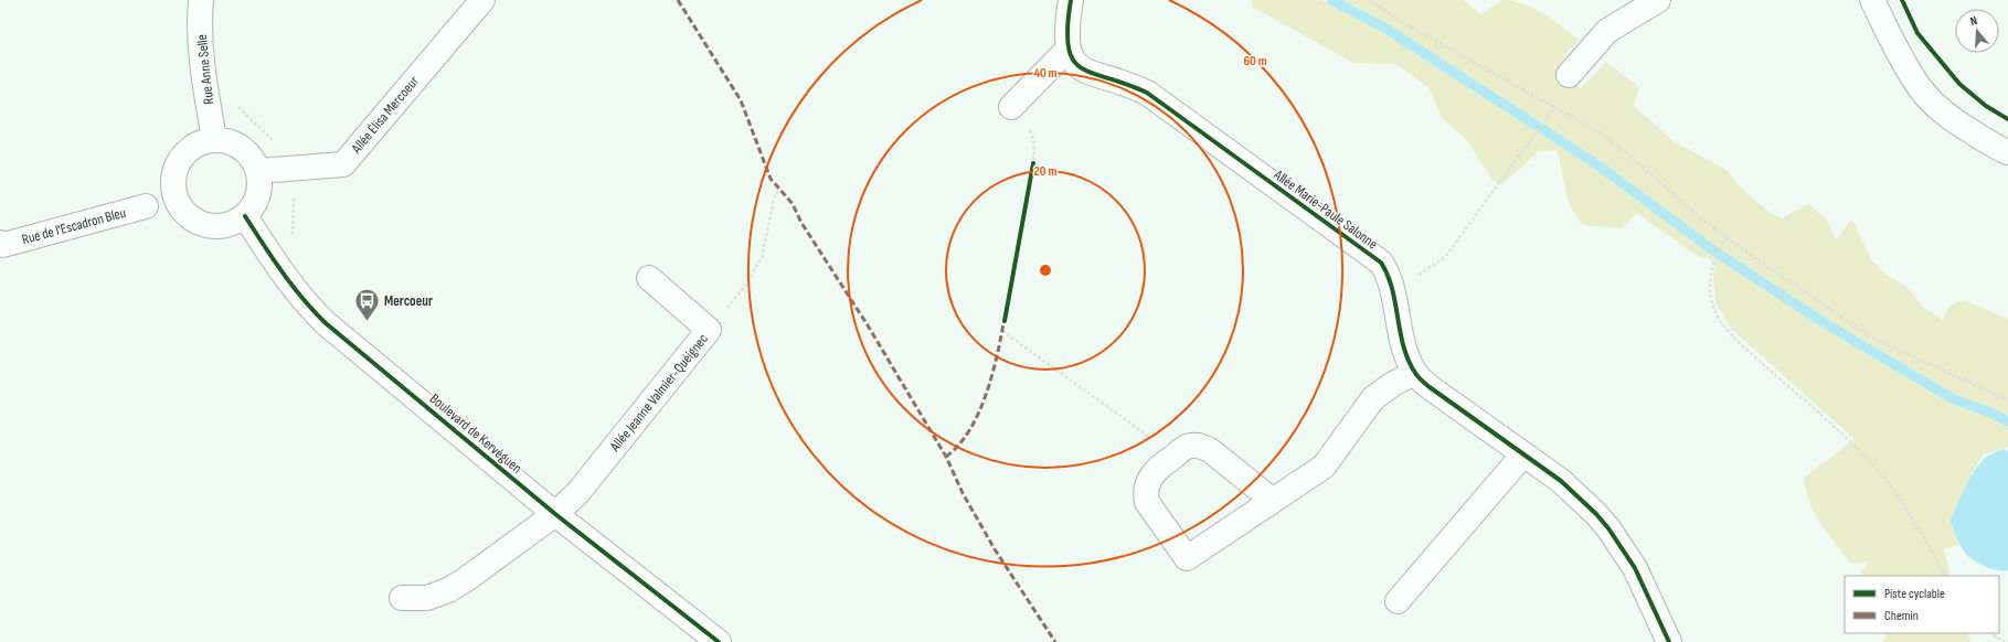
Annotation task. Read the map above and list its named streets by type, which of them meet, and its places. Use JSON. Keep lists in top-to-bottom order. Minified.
{"streets":{"street":["Rue Anne Selle","Allée Élisa Mercoeur","Allée Marie-Paule Salonne","Rue de l'Escadron Bleu","Allée Jeanne Valmier-Quéignec","Boulevard de Kervéguen"]},"crossings":[["Rue Anne Selle","Allée Élisa Mercoeur"],["Rue Anne Selle","Boulevard de Kervéguen"],["Allée Élisa Mercoeur","Boulevard de Kervéguen"],["Allée Jeanne Valmier-Quéignec","Boulevard de Kervéguen"]],"places":{"bus stop":["Mercoeur"]},"legend":["Piste cyclable","Chemin"],"north":"top","rings":["60 m","40 m","20 m"]}
